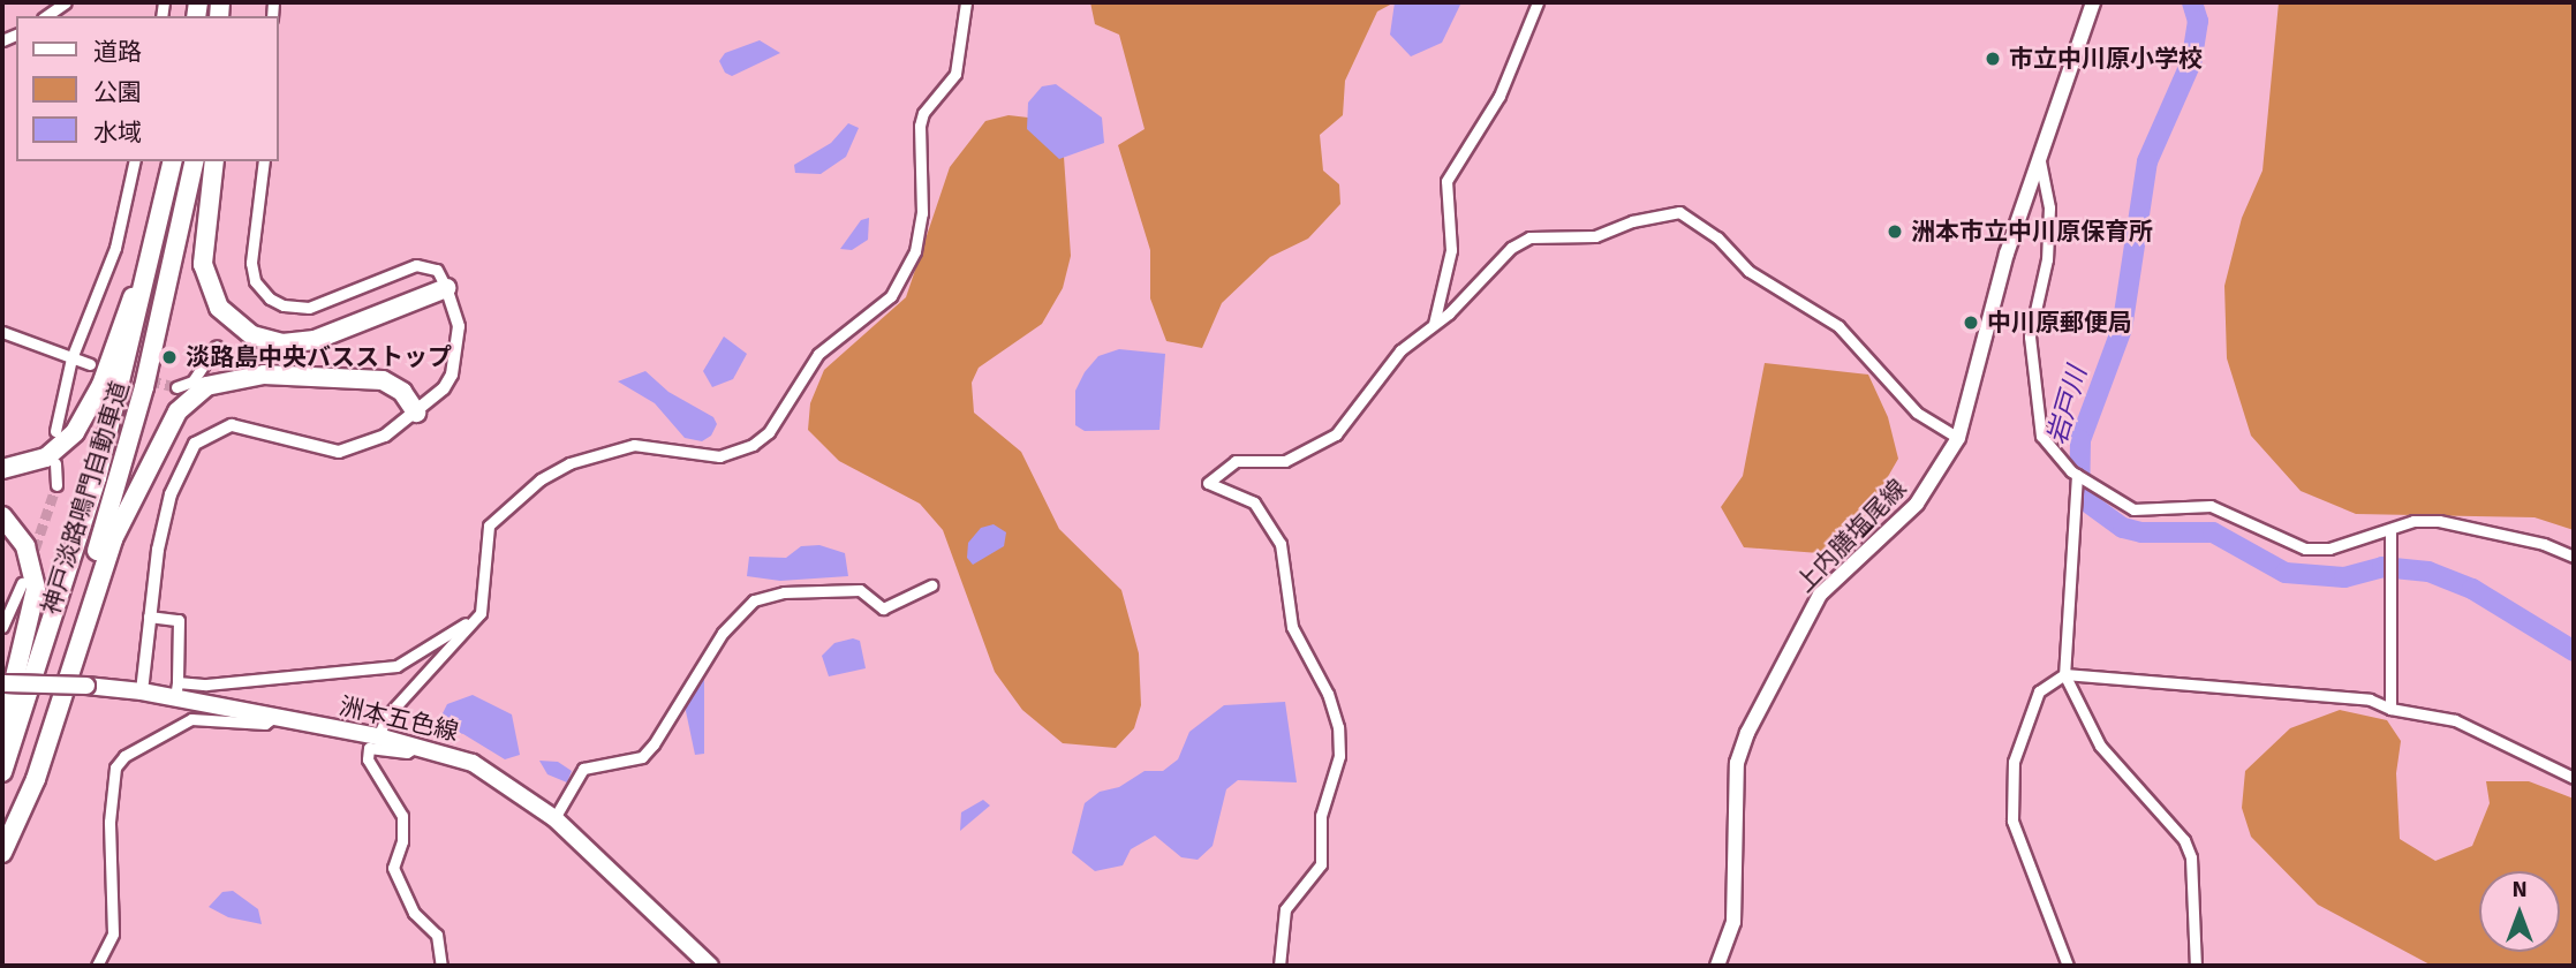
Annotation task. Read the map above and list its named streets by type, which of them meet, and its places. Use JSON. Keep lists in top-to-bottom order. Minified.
{"streets":{"highway":["神戸淡路鳴門自動車道"],"main road":["上内膳塩尾線","洲本五色線"]},"water":["岩戸川"],"places":["市立中川原小学校","洲本市立中川原保育所","中川原郵便局","淡路島中央バスストップ"],"legend":["道路","公園","水域"],"north":"top"}
